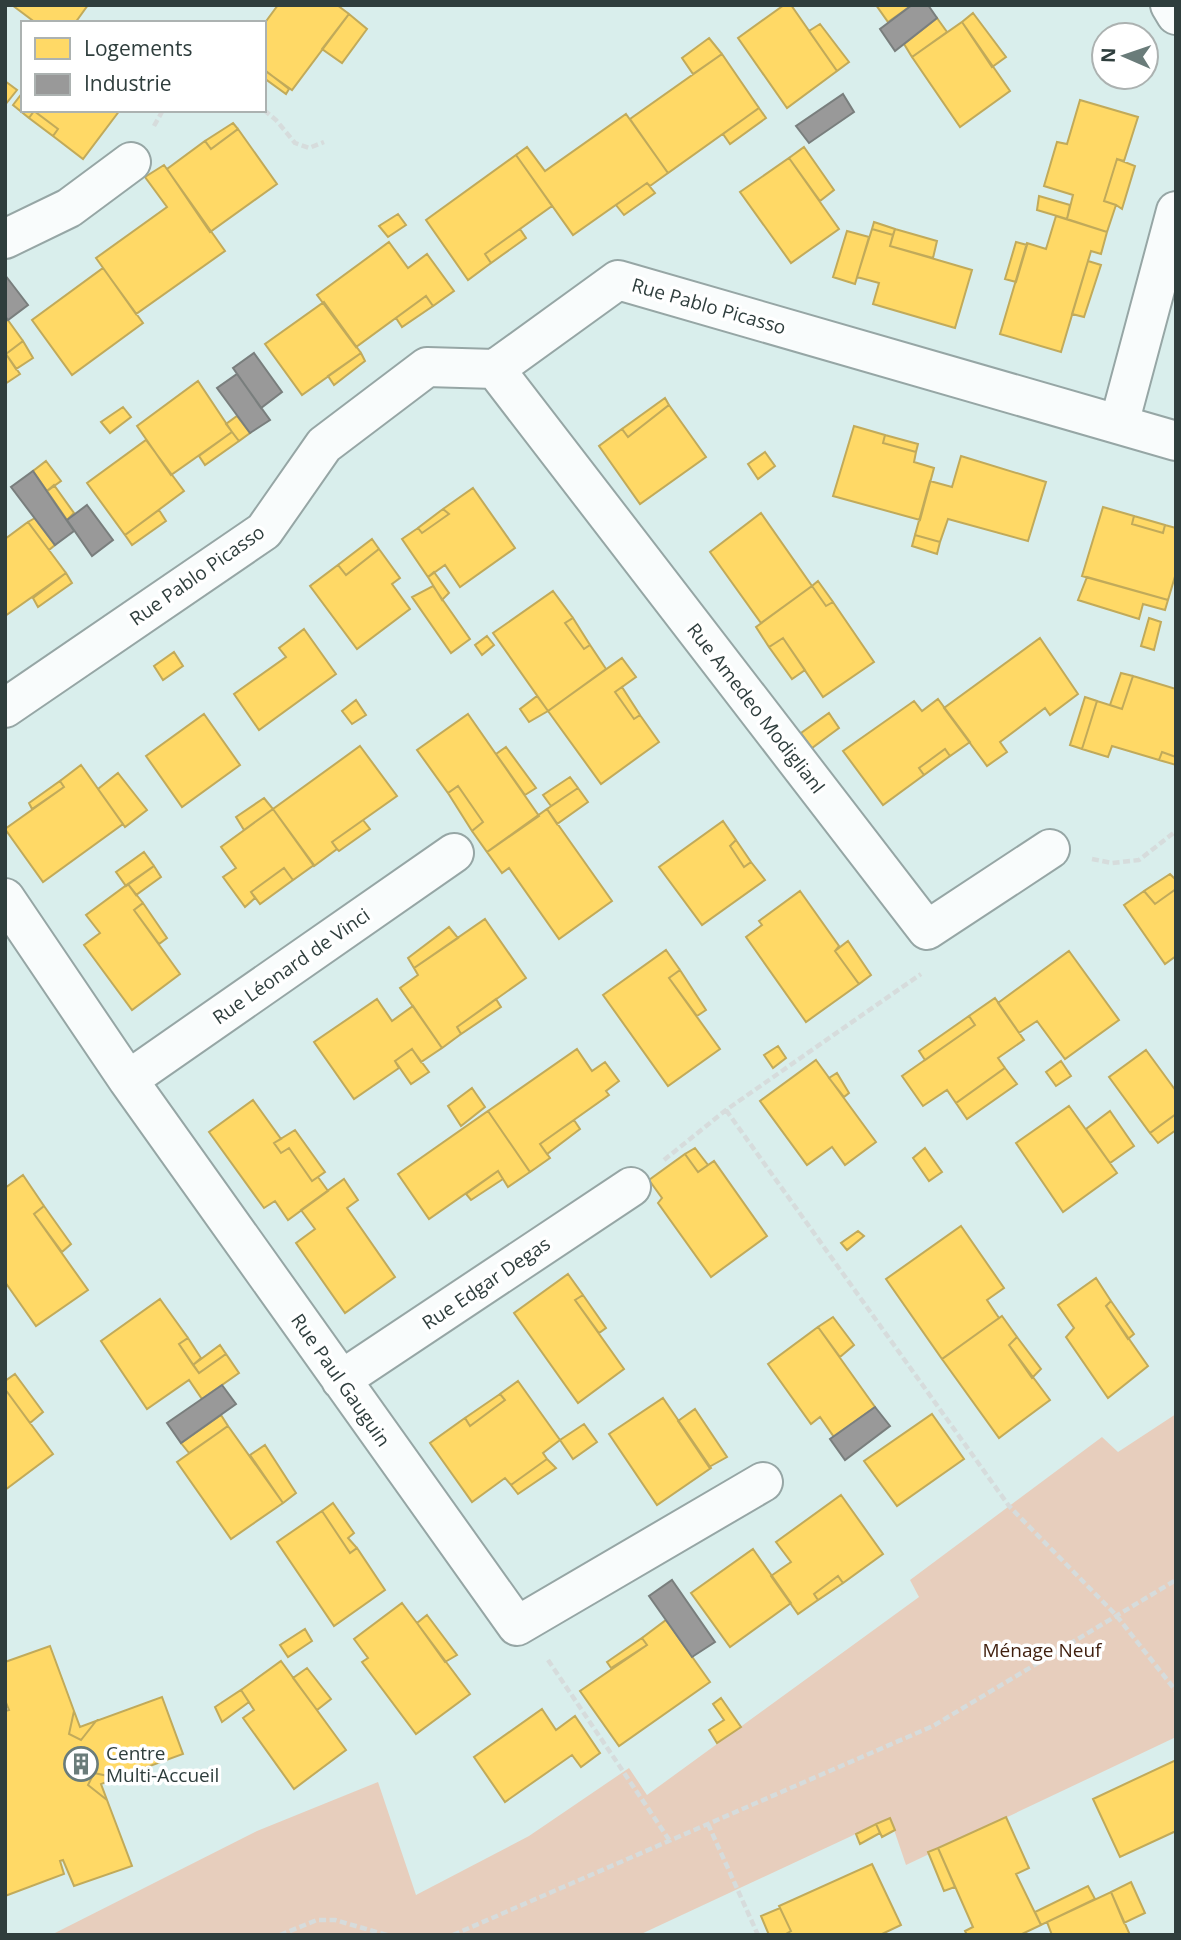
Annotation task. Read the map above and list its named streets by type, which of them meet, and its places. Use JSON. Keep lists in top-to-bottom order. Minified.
{"streets":{"street":["Rue Pablo Picasso","Rue Amedeo Modiglianl","Rue Léonard de Vinci","Rue Edgar Degas","Rue Paul Gauguin"]},"crossings":[["Rue Pablo Picasso","Rue Amedeo Modiglianl"],["Rue Léonard de Vinci","Rue Paul Gauguin"],["Rue Edgar Degas","Rue Paul Gauguin"]],"parks":["Ménage Neuf"],"places":{"building":["Centre Multi-Accueil"]},"legend":["Logements","Industrie"],"north":"left"}
